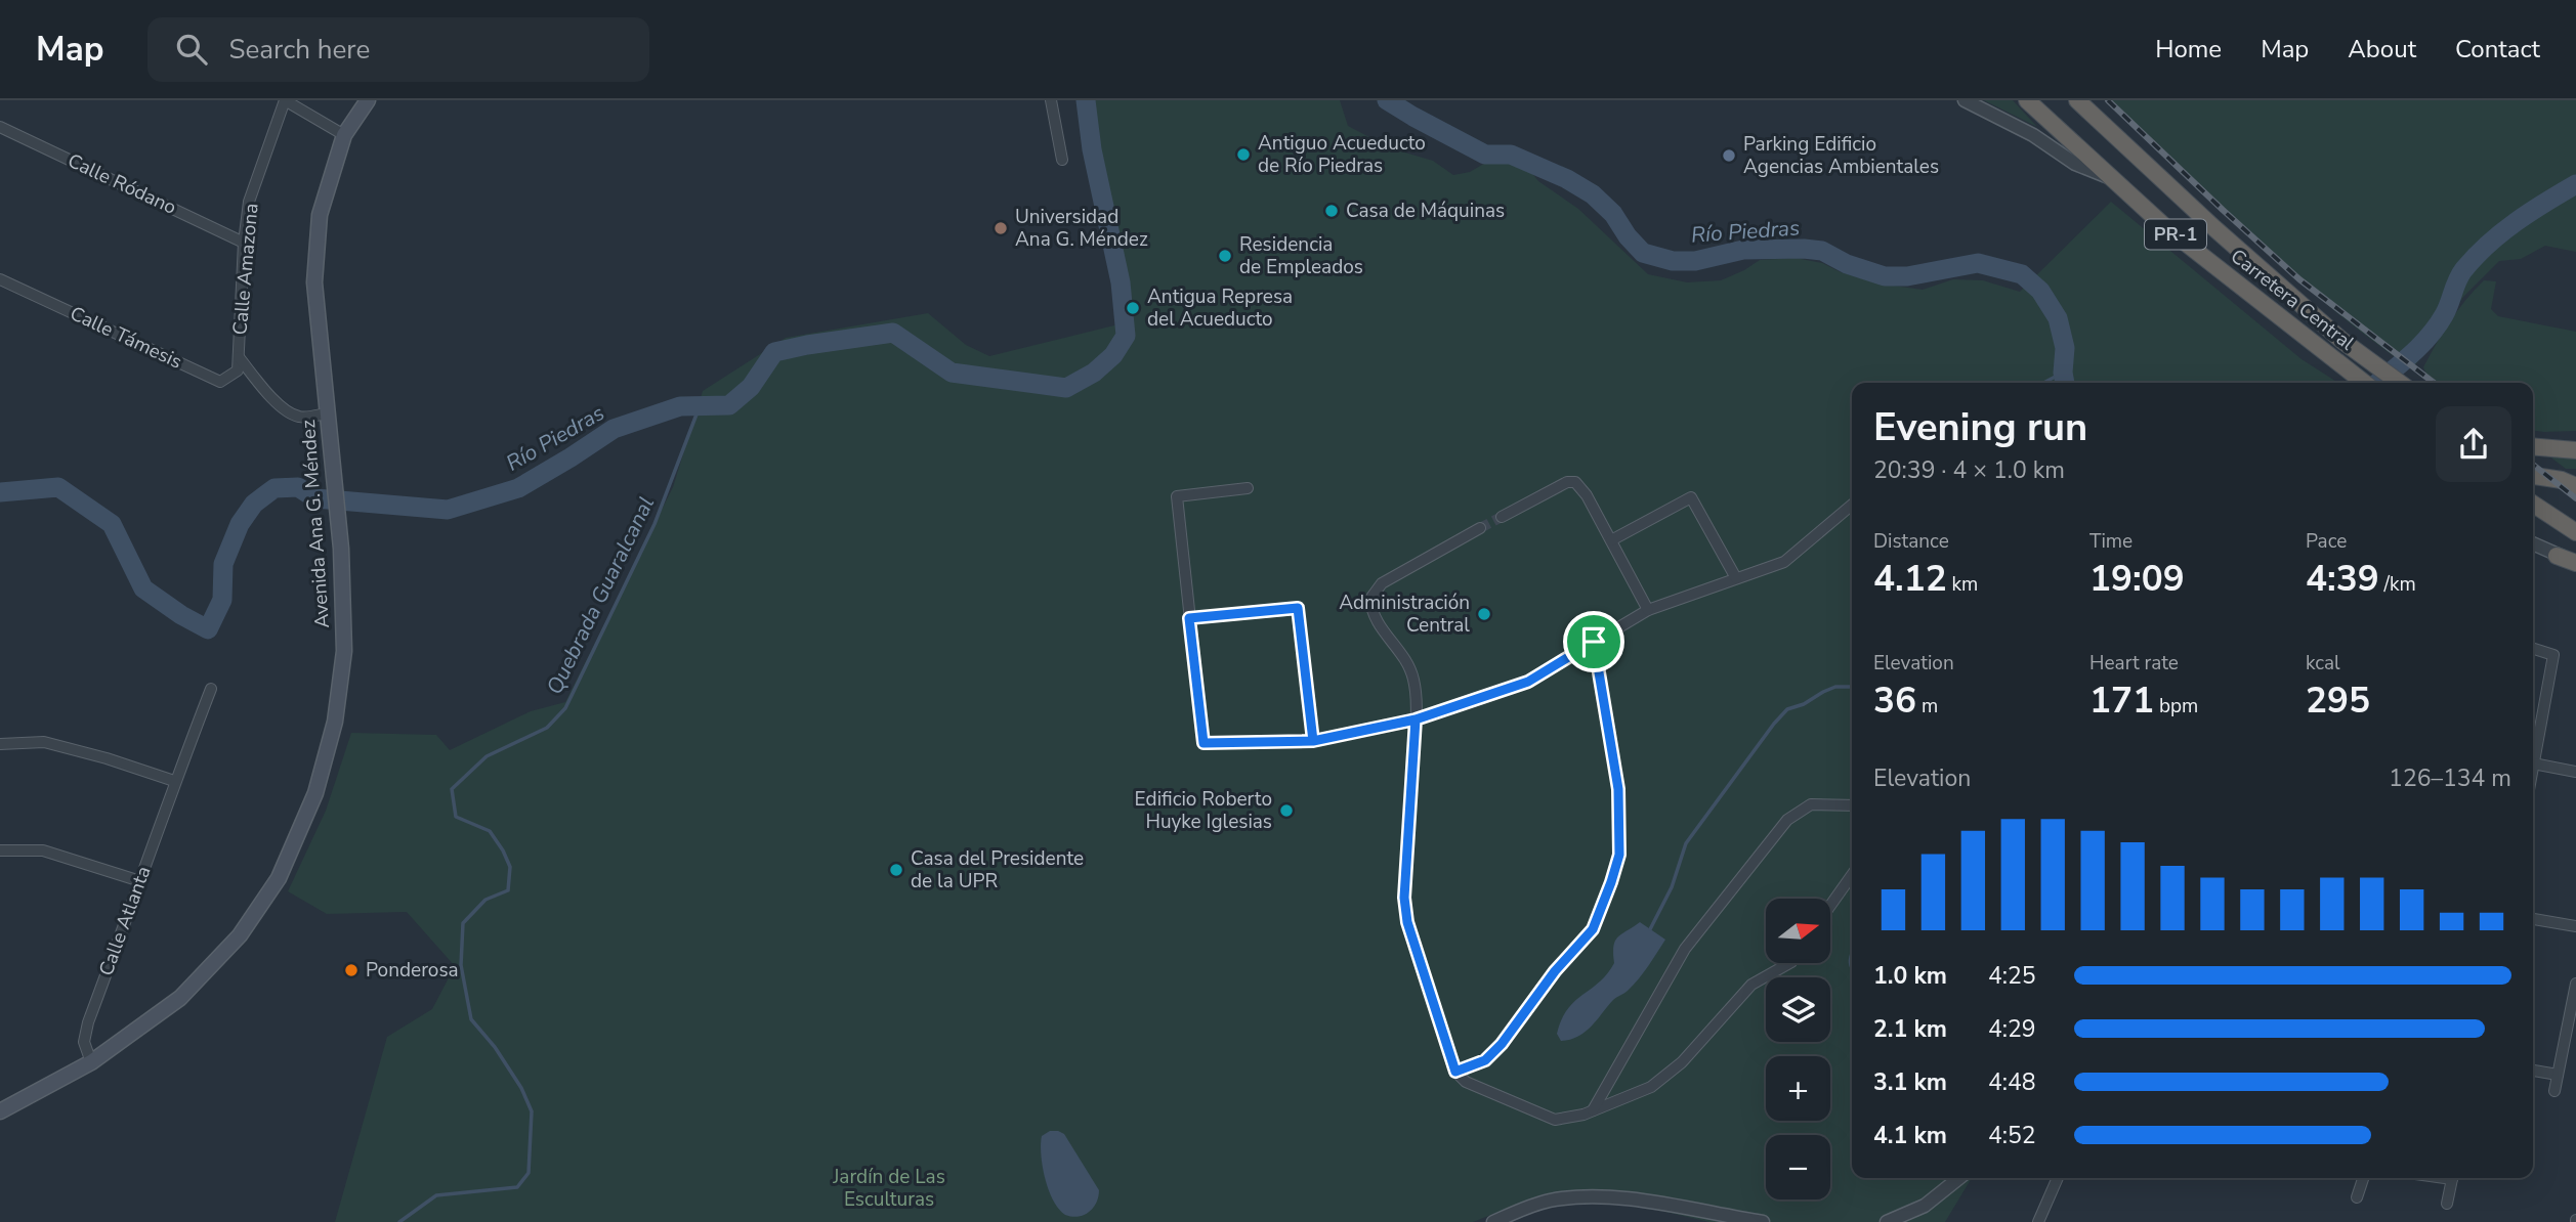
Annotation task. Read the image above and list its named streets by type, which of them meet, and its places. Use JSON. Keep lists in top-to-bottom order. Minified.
{"streets":{"highway":["PR-1","Carretera Central"],"main road":["Avenida Ana G. Méndez"],"street":["Calle Ródano","Calle Amazona","Calle Támesis","Calle Atlanta"]},"crossings":[["Calle Ródano","Calle Amazona"],["Calle Amazona","Calle Támesis"],["Avenida Ana G. Méndez","Calle Atlanta"]],"water":["Río Piedras","Quebrada Guaralcanal"],"parks":["Jardín de Las Esculturas"],"places":["Antiguo Acueducto de Río Piedras","Parking Edificio Agencias Ambientales","Casa de Máquinas","Universidad Ana G. Méndez","Residencia de Empleados","Antigua Represa del Acueducto","Administración Central","Edificio Roberto Huyke Iglesias","Casa del Presidente de la UPR","Ponderosa"],"north":"right","page":{"header":"Map","search":"Search here","nav":["Home","Map","About","Contact"],"heading":["Evening run","20:39 · 4 × 1.0 km"],"stats":[["Distance","4.12 km"],["Time","19:09"],["Pace","4:39 /km"],["Elevation","36 m"],["Heart rate","171 bpm"],["kcal","295"]],"chart":["Elevation","126–134 m"],"map_buttons":["+","−"],"list":[{"name":"1.0 km","note":"4:25"},{"name":"2.1 km","note":"4:29"},{"name":"3.1 km","note":"4:48"},{"name":"4.1 km","note":"4:52"}]}}
